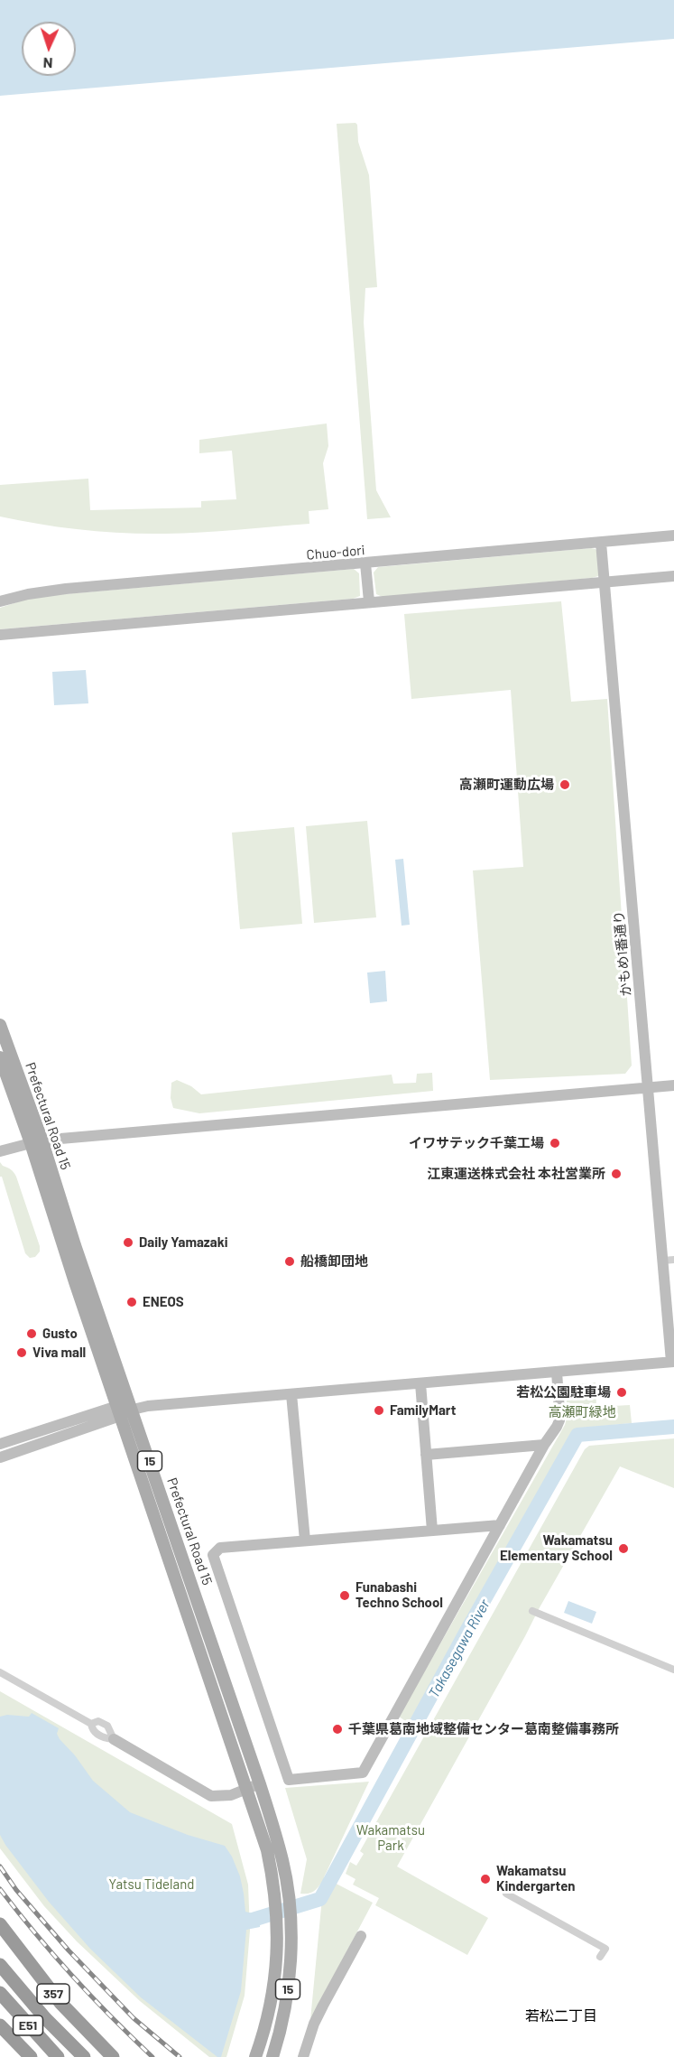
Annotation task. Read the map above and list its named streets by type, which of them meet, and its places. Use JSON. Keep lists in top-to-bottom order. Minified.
{"streets":{"highway":["357","E51"],"main road":["Prefectural Road 15","15"],"street":["Chuo-dori","かもめ1番通り"]},"crossings":[["Chuo-dori","かもめ1番通り"]],"districts":["若松二丁目"],"water":["Takasegawa River"],"parks":["高瀬町緑地","Wakamatsu Park","Yatsu Tideland"],"places":["高瀬町運動広場","イワサテック千葉工場","江東運送株式会社 本社営業所","Daily Yamazaki","船橋卸団地","ENEOS","Gusto","Viva mall","若松公園駐車場","FamilyMart","Wakamatsu Elementary School","Funabashi Techno School","千葉県葛南地域整備センター葛南整備事務所","Wakamatsu Kindergarten"],"north":"bottom"}
